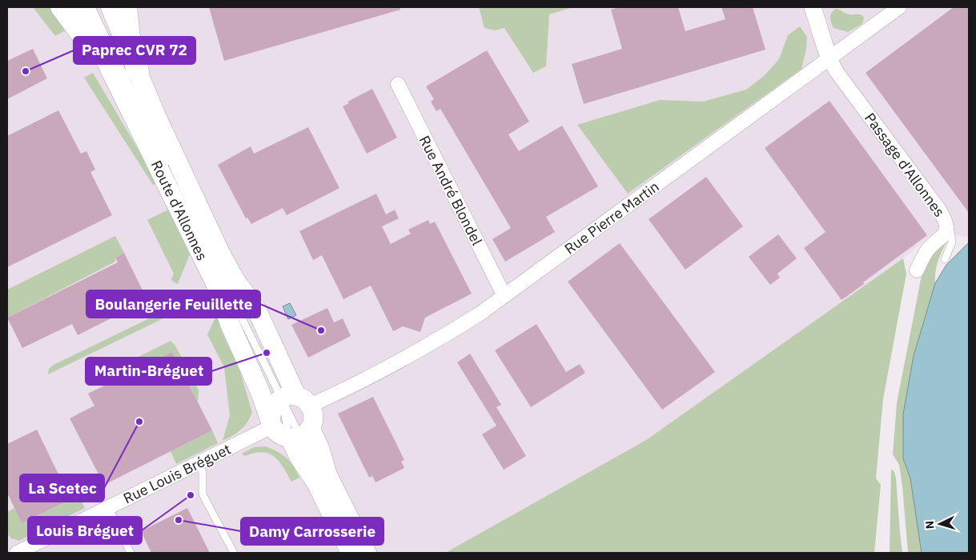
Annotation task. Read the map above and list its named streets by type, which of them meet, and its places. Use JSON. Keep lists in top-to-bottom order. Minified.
{"streets":{"main road":["Route d'Allonnes"],"street":["Passage d'Allonnes","Rue André Blondel","Rue Pierre Martin","Rue Louis Bréguet"]},"crossings":[["Passage d'Allonnes","Rue Pierre Martin"],["Rue André Blondel","Rue Pierre Martin"],["Route d'Allonnes","Rue Pierre Martin"],["Route d'Allonnes","Rue Louis Bréguet"],["Rue Pierre Martin","Rue Louis Bréguet"]],"places":["Paprec CVR 72","Boulangerie Feuillette","Martin-Bréguet","La Scetec","Louis Bréguet","Damy Carrosserie"],"north":"left"}
